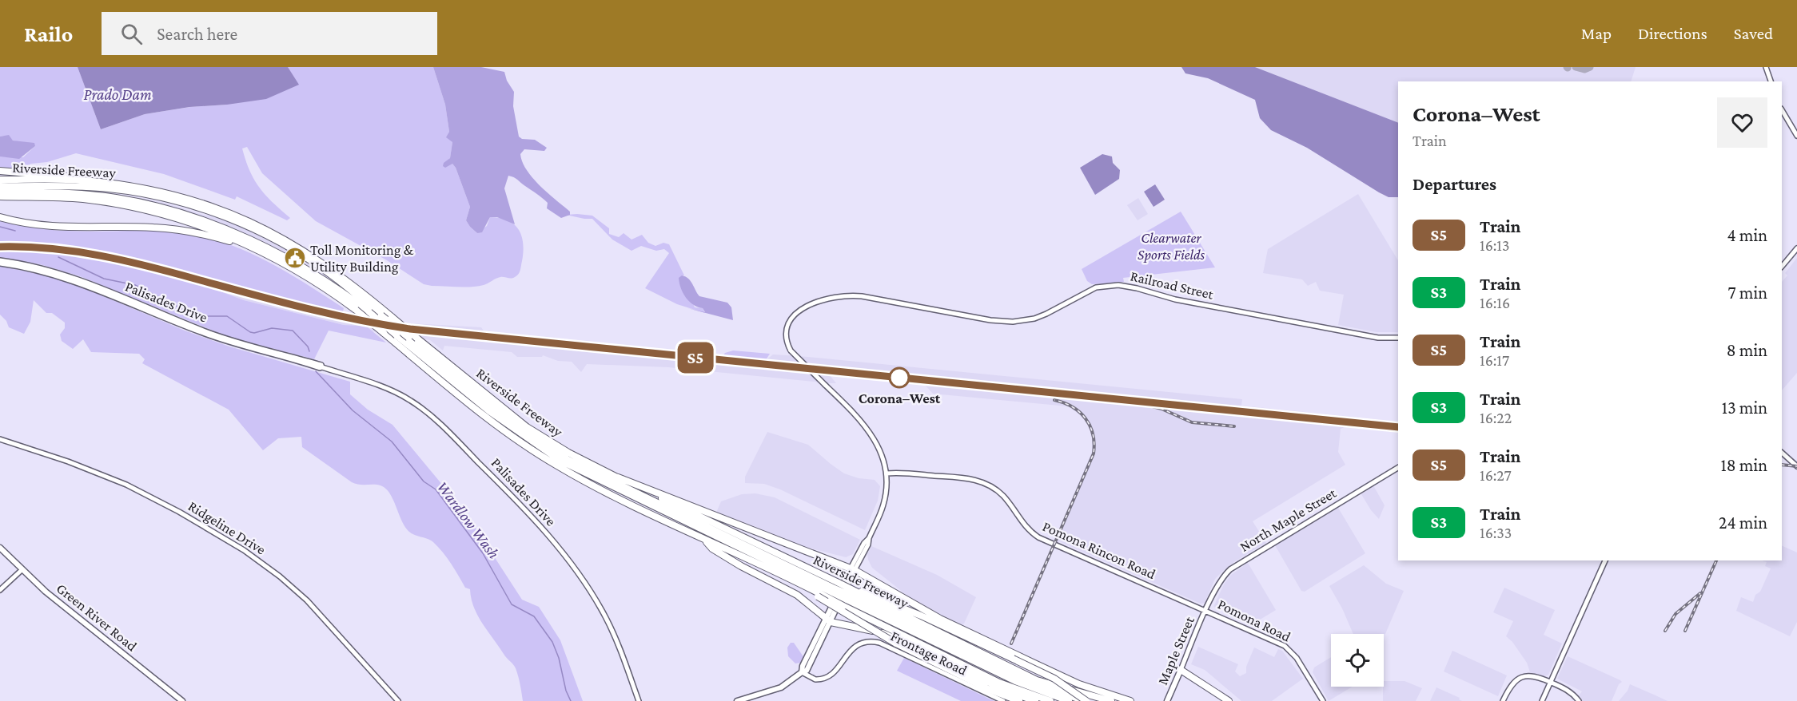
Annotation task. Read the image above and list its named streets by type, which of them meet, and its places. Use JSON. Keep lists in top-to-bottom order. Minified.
{"streets":{"highway":["Riverside Freeway"],"main road":["Railroad Street","Palisades Drive","North Maple Street","Ridgeline Drive","Pomona Rincon Road","Green River Road","Pomona Road","Maple Street","Frontage Road"]},"crossings":[["Railroad Street","Pomona Rincon Road"],["North Maple Street","Pomona Rincon Road"],["North Maple Street","Pomona Road"],["North Maple Street","Maple Street"],["Pomona Rincon Road","Pomona Road"],["Pomona Rincon Road","Maple Street"],["Pomona Road","Maple Street"]],"water":["Prado Dam","Wardlow Wash"],"parks":["Clearwater Sports Fields"],"places":{"public building":["Toll Monitoring & Utility Building"],"other":["Corona–West"]},"page":{"header":"Railo","search":"Search here","nav":["Map","Directions","Saved"],"on_map":"S5","heading":[["Corona–West","Train"],"Departures"],"list":[{"mark":"S5","name":"Train","note":"16:13","value":"4 min"},{"mark":"S3","name":"Train","note":"16:16","value":"7 min"},{"mark":"S5","name":"Train","note":"16:17","value":"8 min"},{"mark":"S3","name":"Train","note":"16:22","value":"13 min"},{"mark":"S5","name":"Train","note":"16:27","value":"18 min"},{"mark":"S3","name":"Train","note":"16:33","value":"24 min"}]}}
